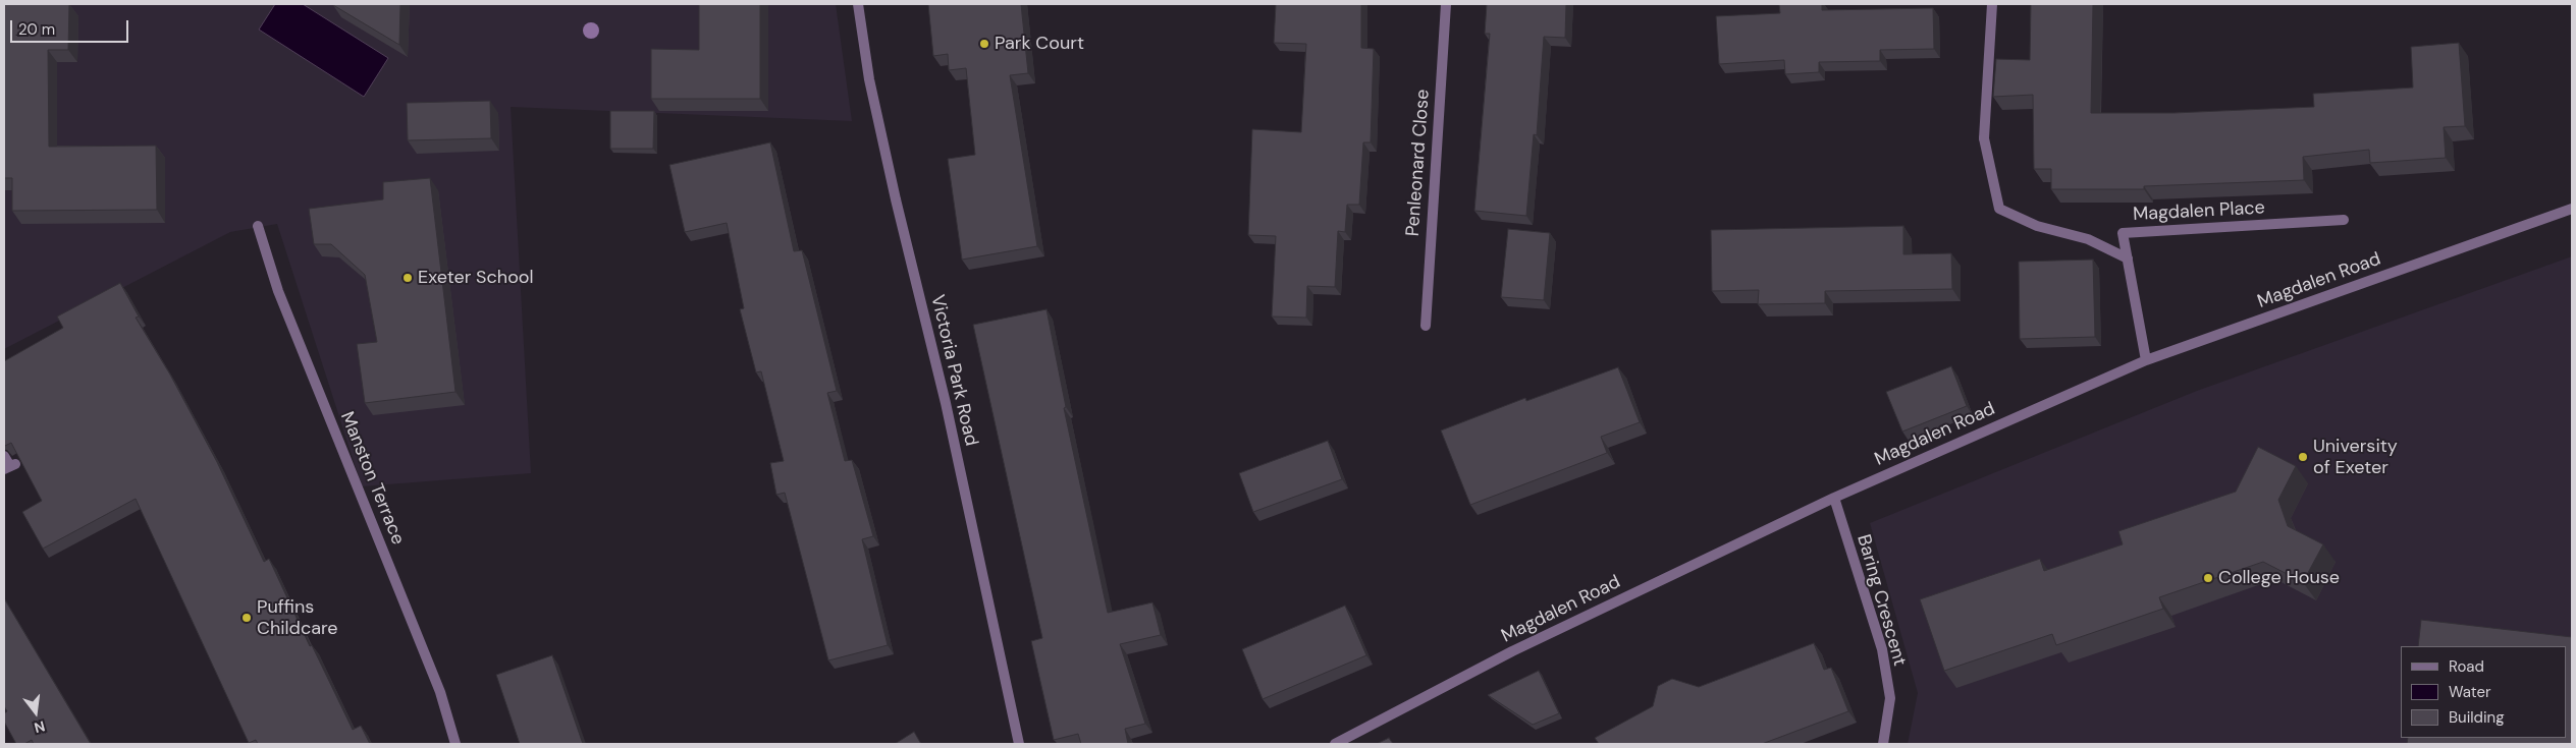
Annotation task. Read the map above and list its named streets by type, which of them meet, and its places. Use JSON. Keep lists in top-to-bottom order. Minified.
{"streets":{"street":["Penleonard Close","Magdalen Place","Magdalen Road","Victoria Park Road","Manston Terrace","Baring Crescent"]},"crossings":[["Magdalen Place","Magdalen Road"],["Magdalen Road","Baring Crescent"]],"places":["Park Court","Exeter School","University of Exeter","College House","Puffins Childcare"],"legend":["Road","Water","Building"],"scale_bar":"20 m","north":"bottom"}
